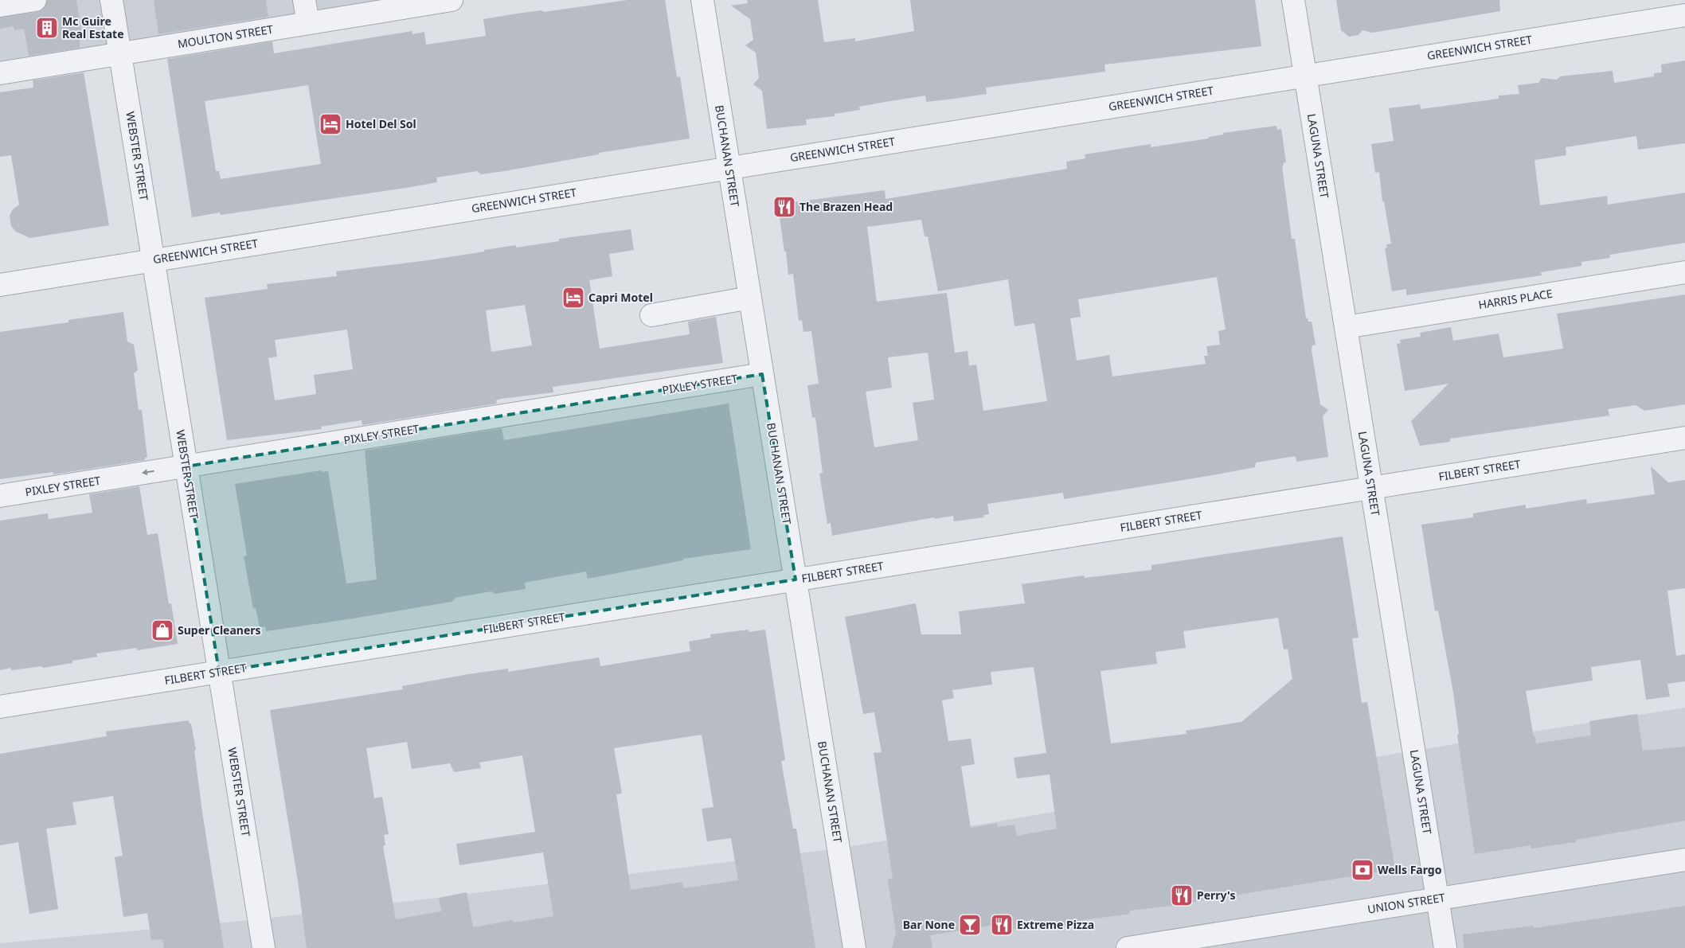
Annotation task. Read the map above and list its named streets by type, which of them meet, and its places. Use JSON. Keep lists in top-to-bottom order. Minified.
{"streets":{"street":["MOULTON STREET","GREENWICH STREET","WEBSTER STREET","BUCHANAN STREET","LAGUNA STREET","HARRIS PLACE","PIXLEY STREET","FILBERT STREET","UNION STREET"]},"crossings":[["MOULTON STREET","WEBSTER STREET"],["GREENWICH STREET","WEBSTER STREET"],["GREENWICH STREET","BUCHANAN STREET"],["GREENWICH STREET","LAGUNA STREET"],["WEBSTER STREET","PIXLEY STREET"],["WEBSTER STREET","FILBERT STREET"],["BUCHANAN STREET","PIXLEY STREET"],["BUCHANAN STREET","FILBERT STREET"],["LAGUNA STREET","HARRIS PLACE"],["LAGUNA STREET","FILBERT STREET"],["LAGUNA STREET","UNION STREET"]],"places":{"building":["Mc Guire Real Estate"],"hotel":["Hotel Del Sol","Capri Motel"],"restaurant":["The Brazen Head","Perry's","Extreme Pizza"],"shop":["Super Cleaners"],"bank":["Wells Fargo"],"bar":["Bar None"]}}
